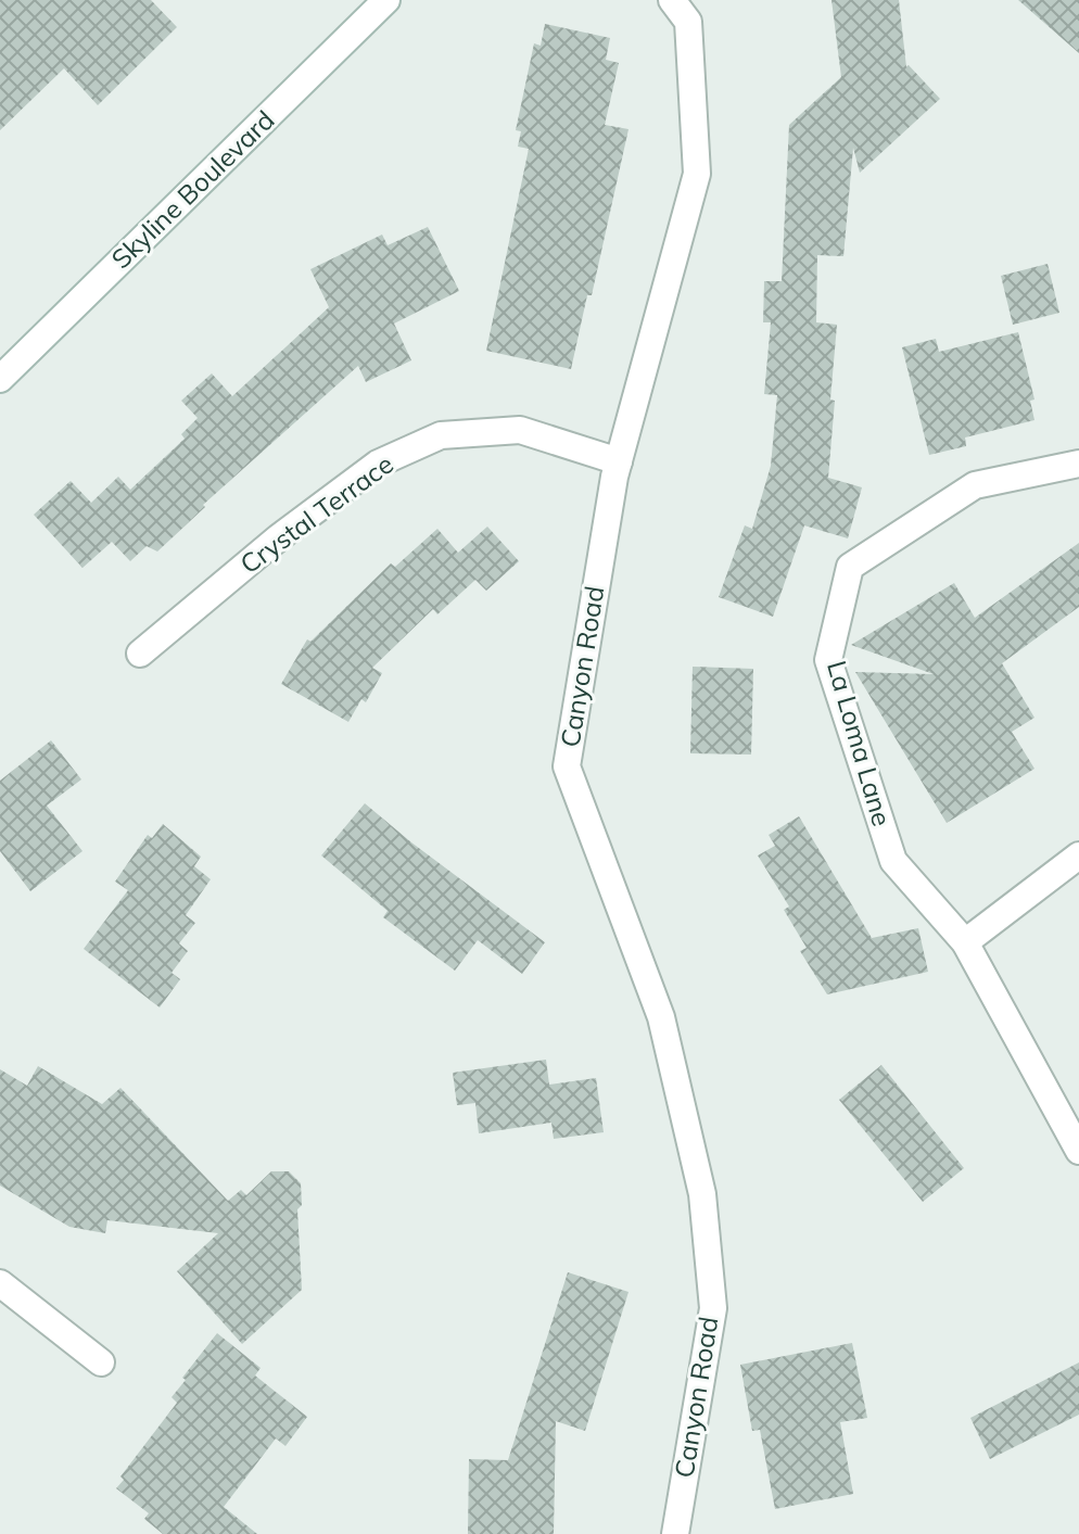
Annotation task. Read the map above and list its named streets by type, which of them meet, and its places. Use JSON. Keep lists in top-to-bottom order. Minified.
{"streets":{"street":["Skyline Boulevard","Crystal Terrace","Canyon Road","La Loma Lane"]},"crossings":[["Crystal Terrace","Canyon Road"]]}
